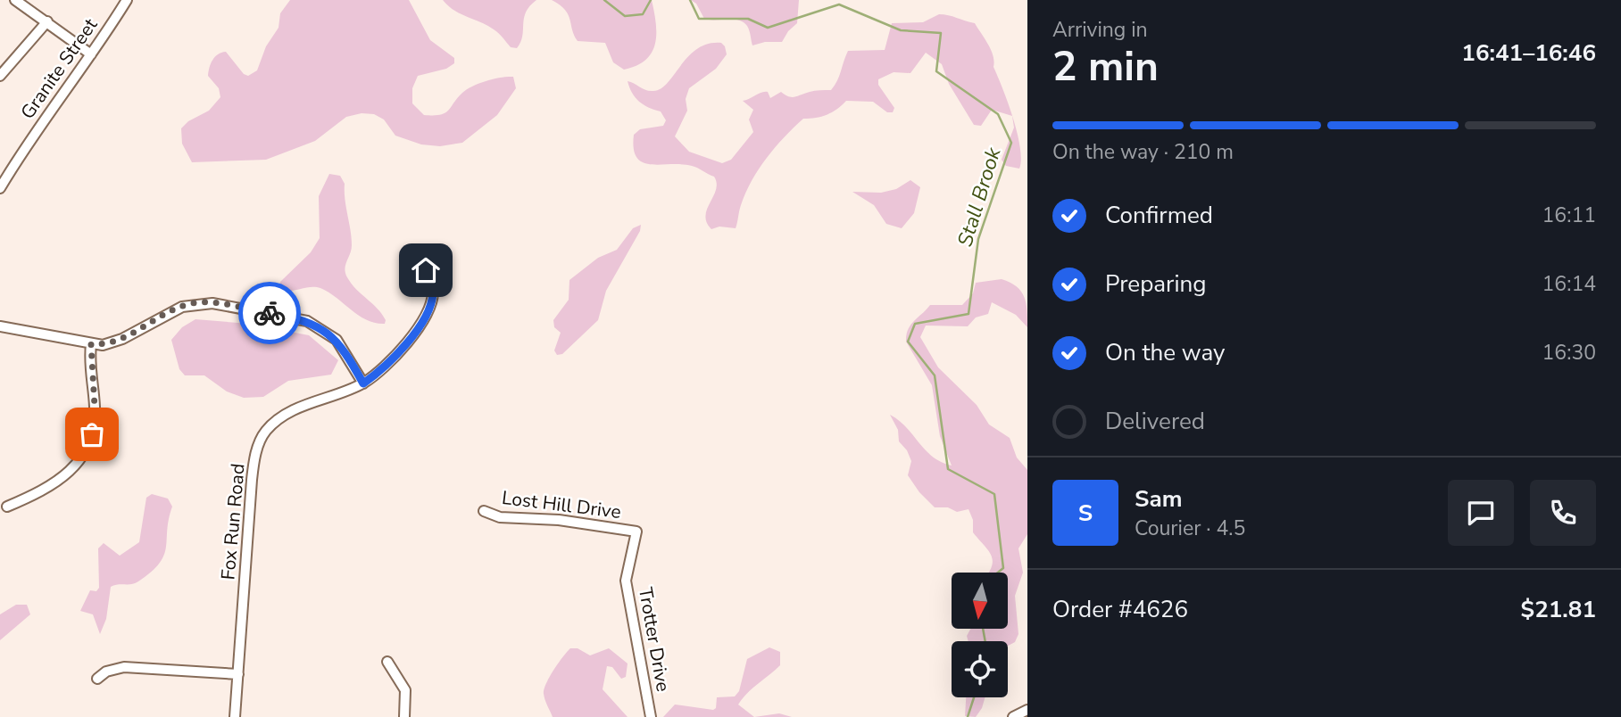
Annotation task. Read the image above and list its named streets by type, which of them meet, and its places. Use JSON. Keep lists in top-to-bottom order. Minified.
{"streets":{"street":["Granite Street","Lost Hill Drive","Fox Run Road","Trotter Drive"]},"crossings":[["Lost Hill Drive","Trotter Drive"]],"water":["Stall Brook"],"north":"bottom","page":{"heading":["2 min","Arriving in","16:41–16:46"],"panel":["Sam","Courier · 4.5","Order #4626","$21.81"],"bar":"On the way · 210 m","list":[["Confirmed","16:11"],["Preparing","16:14"],["On the way","16:30"],"Delivered"],"round":"S"}}
